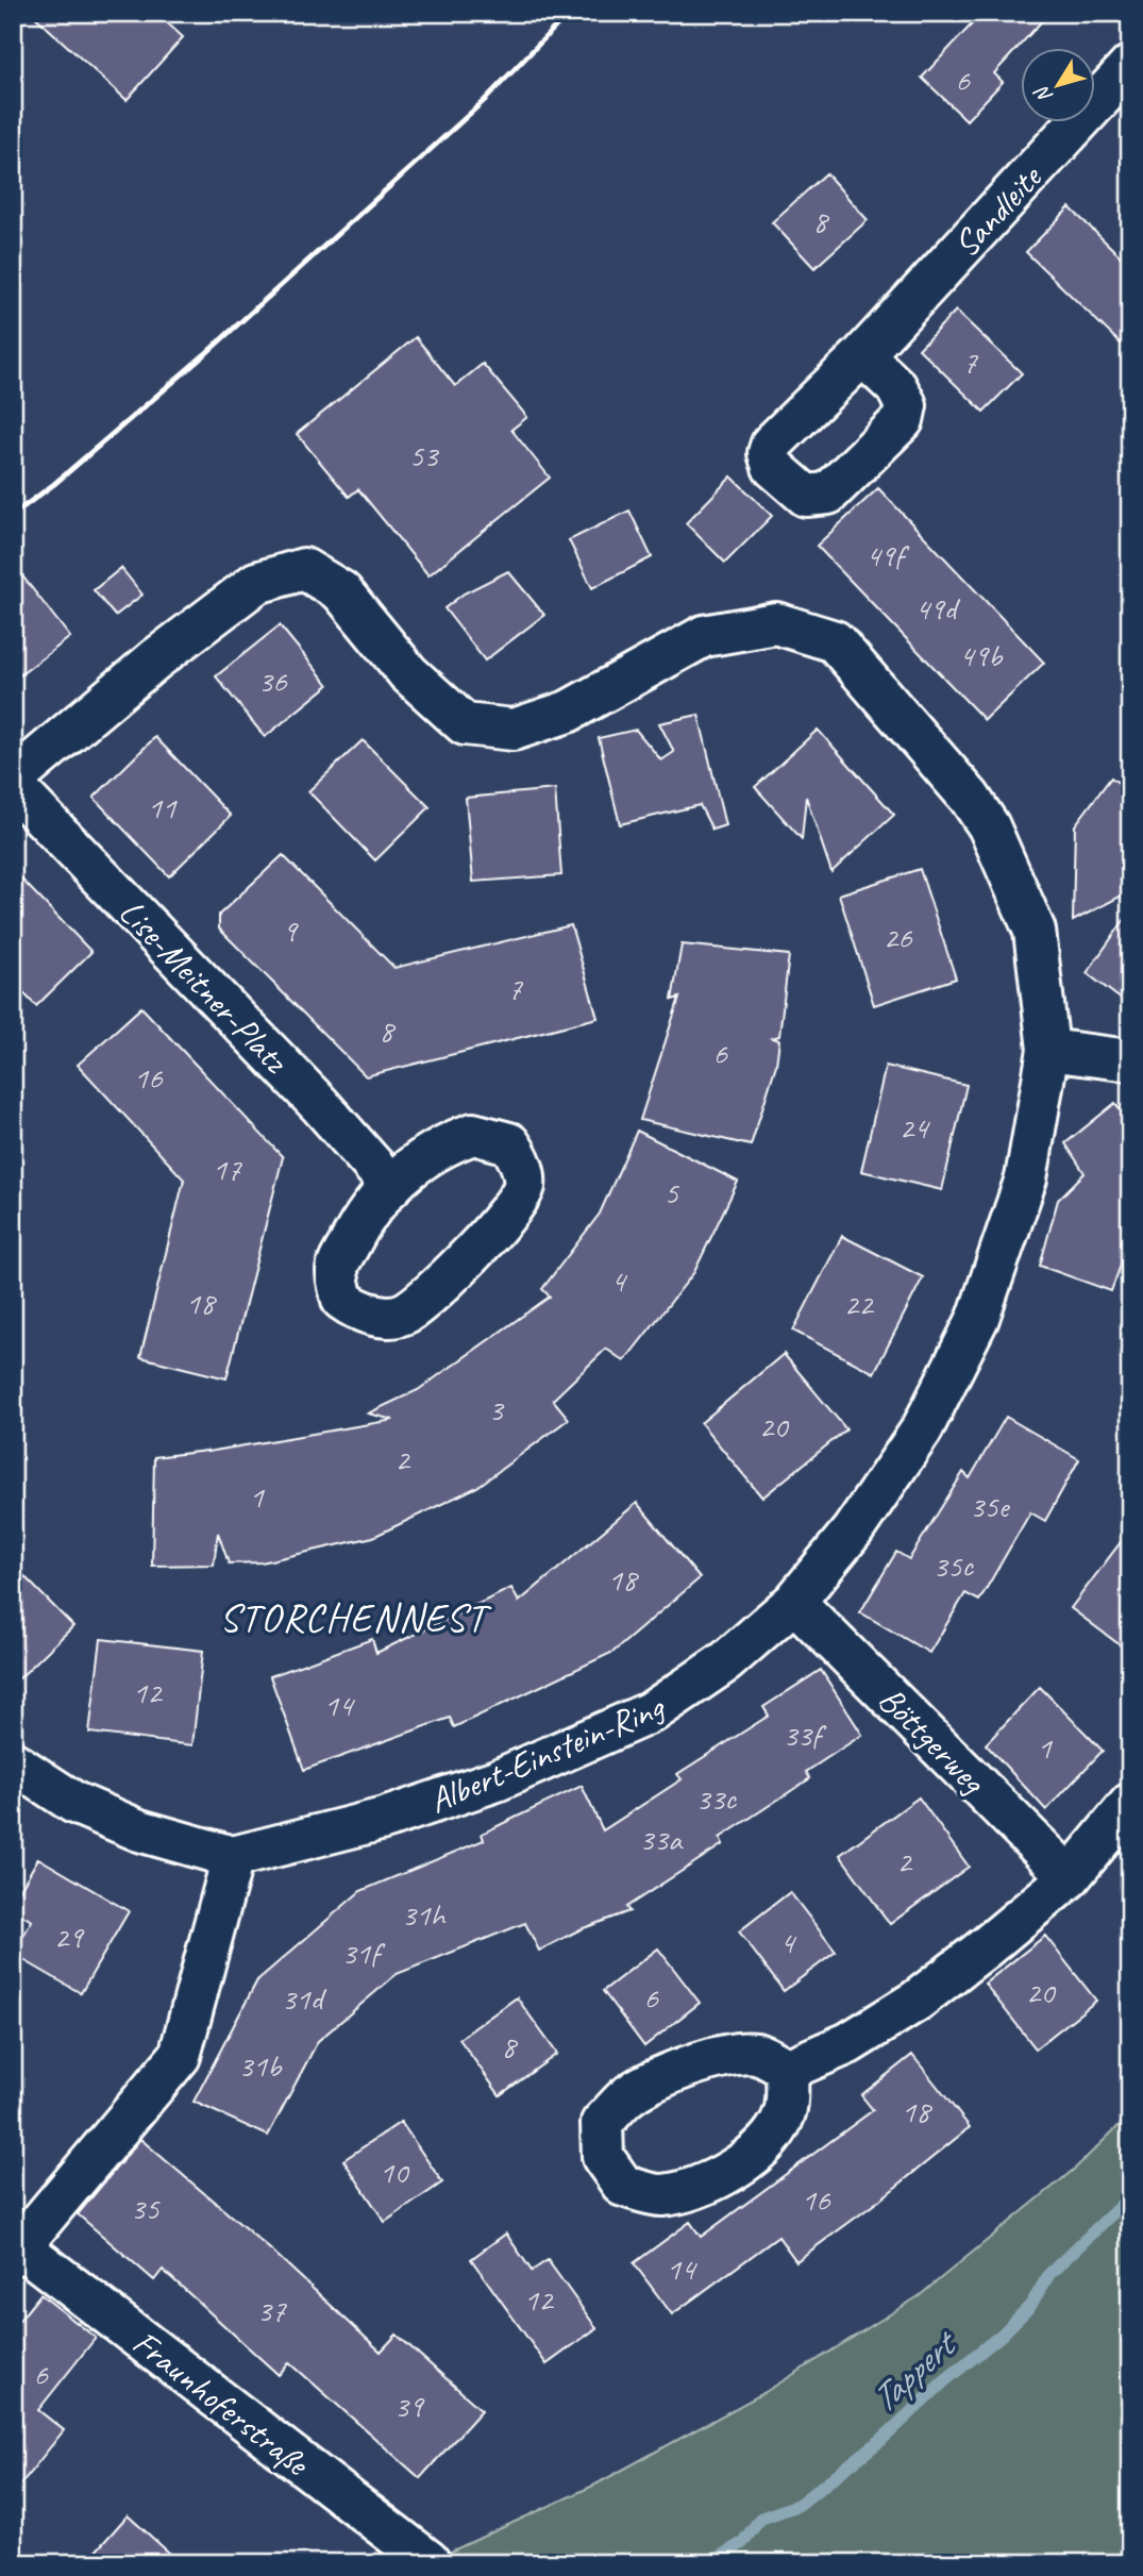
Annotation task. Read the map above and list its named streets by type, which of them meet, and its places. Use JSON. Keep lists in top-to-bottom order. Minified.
{"streets":{"street":["Sandleite","Lise-Meitner-Platz","Böttgerweg","Albert-Einstein-Ring","Fraunhoferstraße"]},"crossings":[["Böttgerweg","Albert-Einstein-Ring"]],"districts":["STORCHENNEST"],"water":["Tappert"],"house_numbers":["6","8","7","53","49f","49d","49b","36","11","9","26","7","8","6","16","24","17","5","4","18","22","3","20","2","1","35e","35c","18","12","14","33f","1","33c","33a","2","31h","29","4","31f","20","6","31d","8","31b","18","10","16","35","14","12","37","6","39"],"north":"bottom left"}
